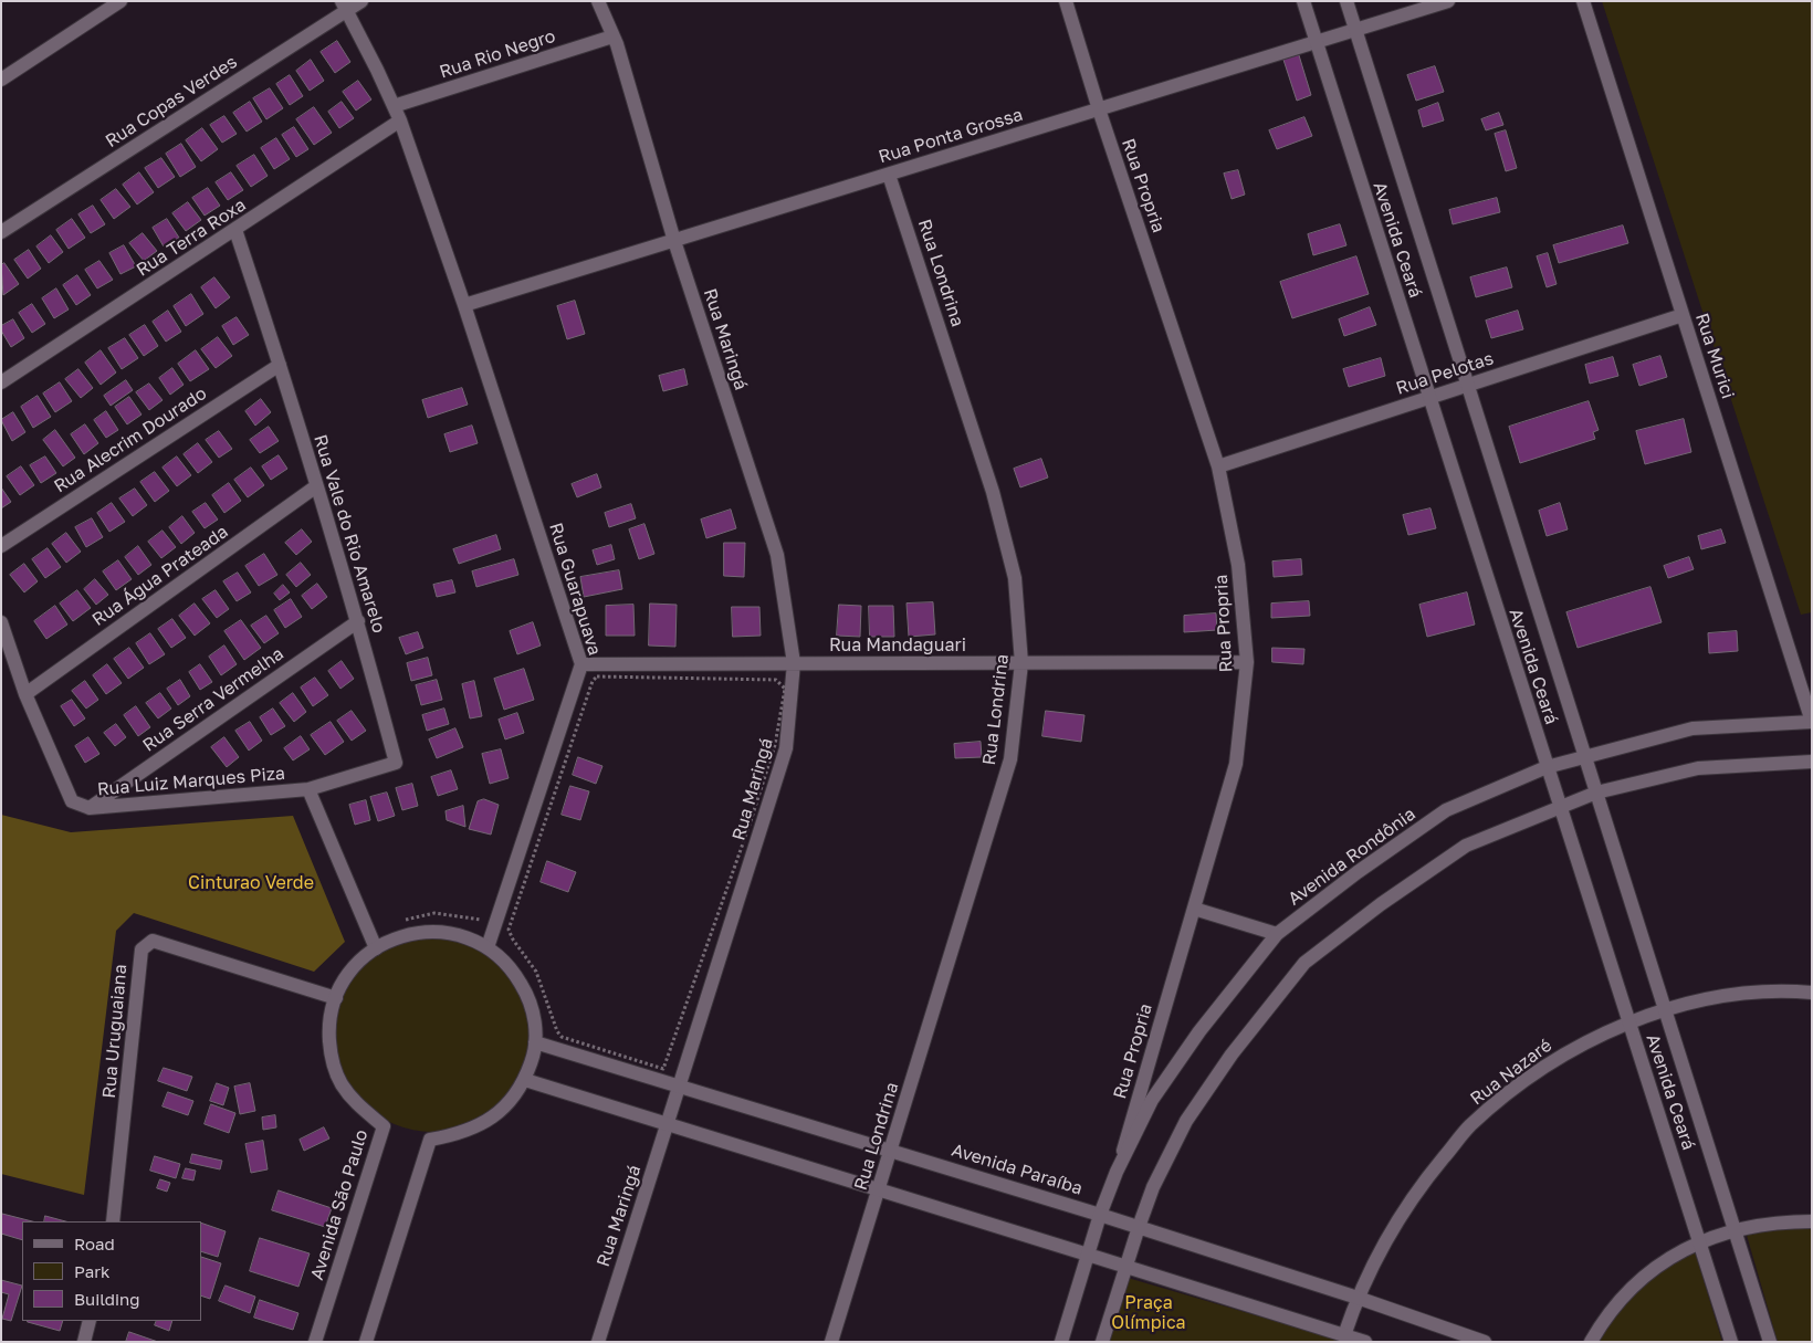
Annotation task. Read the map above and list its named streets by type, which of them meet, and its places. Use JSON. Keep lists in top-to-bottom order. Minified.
{"streets":{"street":["Rua Rio Negro","Rua Copas Verdes","Rua Ponta Grossa","Rua Propria","Rua Terra Roxa","Avenida Ceará","Rua Londrina","Rua Maringá","Rua Murici","Rua Pelotas","Rua Alecrim Dourado","Rua Vale do Rio Amarelo","Rua Água Prateada","Rua Guarapuava","Rua Mandaguari","Rua Serra Vermelha","Rua Luiz Marques Piza","Avenida Rondônia","Rua Uruguaiana","Rua Nazaré","Avenida Paraíba","Avenida São Paulo"]},"crossings":[["Rua Rio Negro","Rua Maringá"],["Rua Rio Negro","Rua Guarapuava"],["Rua Copas Verdes","Rua Guarapuava"],["Rua Ponta Grossa","Rua Propria"],["Rua Ponta Grossa","Avenida Ceará"],["Rua Ponta Grossa","Rua Londrina"],["Rua Ponta Grossa","Rua Maringá"],["Rua Ponta Grossa","Rua Guarapuava"],["Rua Propria","Rua Pelotas"],["Rua Propria","Rua Mandaguari"],["Rua Propria","Avenida Rondônia"],["Rua Terra Roxa","Rua Vale do Rio Amarelo"],["Rua Terra Roxa","Rua Guarapuava"],["Avenida Ceará","Rua Pelotas"],["Avenida Ceará","Avenida Rondônia"],["Avenida Ceará","Rua Nazaré"],["Rua Londrina","Rua Mandaguari"],["Rua Londrina","Avenida Paraíba"],["Rua Maringá","Rua Mandaguari"],["Rua Maringá","Avenida Paraíba"],["Rua Murici","Rua Pelotas"],["Rua Murici","Avenida Rondônia"],["Rua Alecrim Dourado","Rua Vale do Rio Amarelo"],["Rua Vale do Rio Amarelo","Rua Água Prateada"],["Rua Vale do Rio Amarelo","Rua Serra Vermelha"],["Rua Vale do Rio Amarelo","Rua Luiz Marques Piza"],["Rua Água Prateada","Rua Luiz Marques Piza"],["Rua Guarapuava","Rua Mandaguari"],["Rua Guarapuava","Avenida São Paulo"],["Rua Serra Vermelha","Rua Luiz Marques Piza"],["Avenida Rondônia","Avenida Paraíba"],["Rua Uruguaiana","Avenida São Paulo"],["Rua Nazaré","Avenida Paraíba"],["Avenida Paraíba","Avenida São Paulo"]],"parks":["Cinturao Verde","Praça Olímpica"],"legend":["Road","Park","Building"]}
